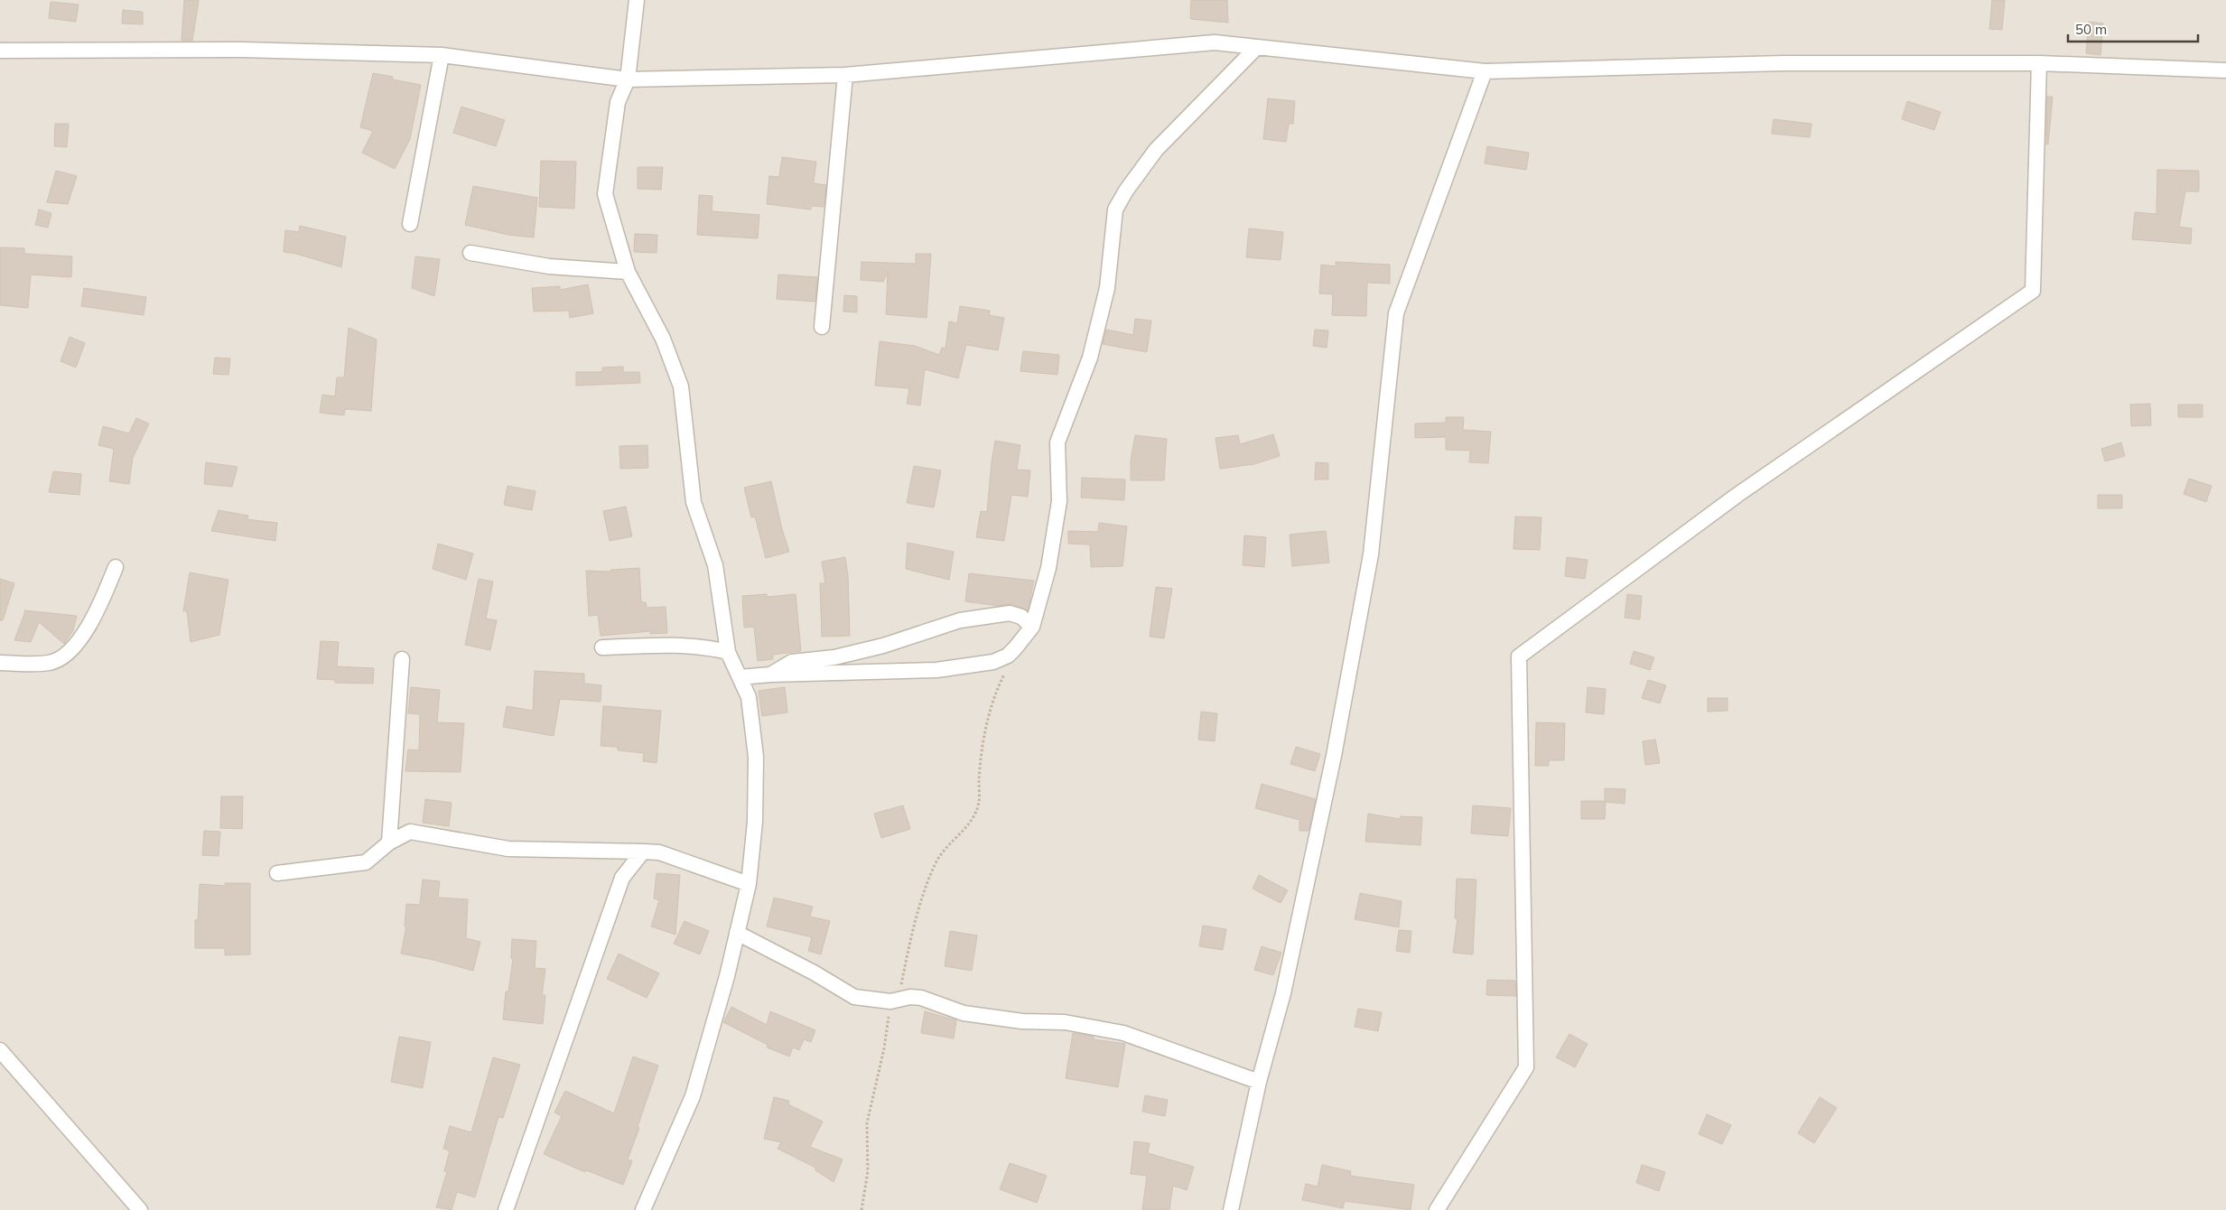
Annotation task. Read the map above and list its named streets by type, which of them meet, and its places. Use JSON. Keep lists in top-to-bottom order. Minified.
{"scale_bar":"50 m"}
